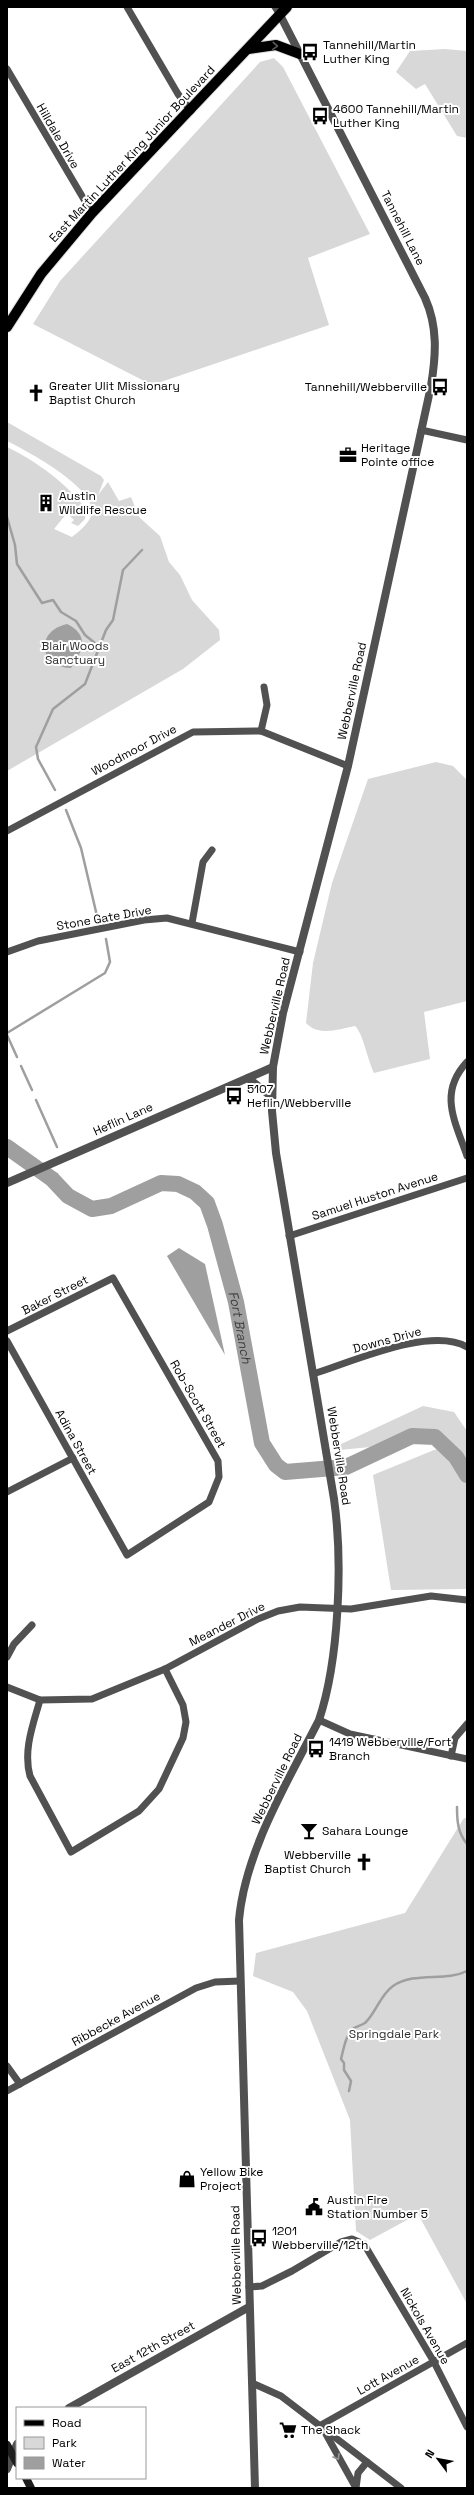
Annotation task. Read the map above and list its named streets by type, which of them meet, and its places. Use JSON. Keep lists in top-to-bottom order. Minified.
{"streets":{"main road":["East Martin Luther King Junior Boulevard"],"street":["Hilldale Drive","Tannehill Lane","Webberville Road","Woodmoor Drive","Stone Gate Drive","Heflin Lane","Samuel Huston Avenue","Baker Street","Downs Drive","Rob-Scott Street","Adina Street","Meander Drive","Ribbecke Avenue","Nickols Avenue","East 12th Street","Lott Avenue"]},"crossings":[["Hilldale Drive","East Martin Luther King Junior Boulevard"],["East Martin Luther King Junior Boulevard","Tannehill Lane"],["Tannehill Lane","Webberville Road"],["Webberville Road","Woodmoor Drive"],["Webberville Road","Stone Gate Drive"],["Webberville Road","Heflin Lane"],["Webberville Road","Samuel Huston Avenue"],["Webberville Road","Downs Drive"],["Webberville Road","Meander Drive"],["Webberville Road","Ribbecke Avenue"],["Webberville Road","Nickols Avenue"],["Webberville Road","East 12th Street"],["Baker Street","Rob-Scott Street"],["Rob-Scott Street","Adina Street"],["Nickols Avenue","Lott Avenue"]],"water":["Fort Branch"],"parks":["Blair Woods Sanctuary","Springdale Park"],"places":{"bus stop":["Tannehill/Martin Luther King","4600 Tannehill/Martin Luther King","Tannehill/Webberville","5107 Heflin/Webberville","1419 Webberville/Fort Branch","1201 Webberville/12th"],"church":["Greater Ulit Missionary Baptist Church","Webberville Baptist Church"],"office":["Heritage Pointe office"],"building":["Austin Wildlife Rescue"],"bar":["Sahara Lounge"],"shop":["Yellow Bike Project"],"public building":["Austin Fire Station Number 5"],"supermarket":["The Shack"]},"legend":["Road","Park","Water"],"north":"top left"}
